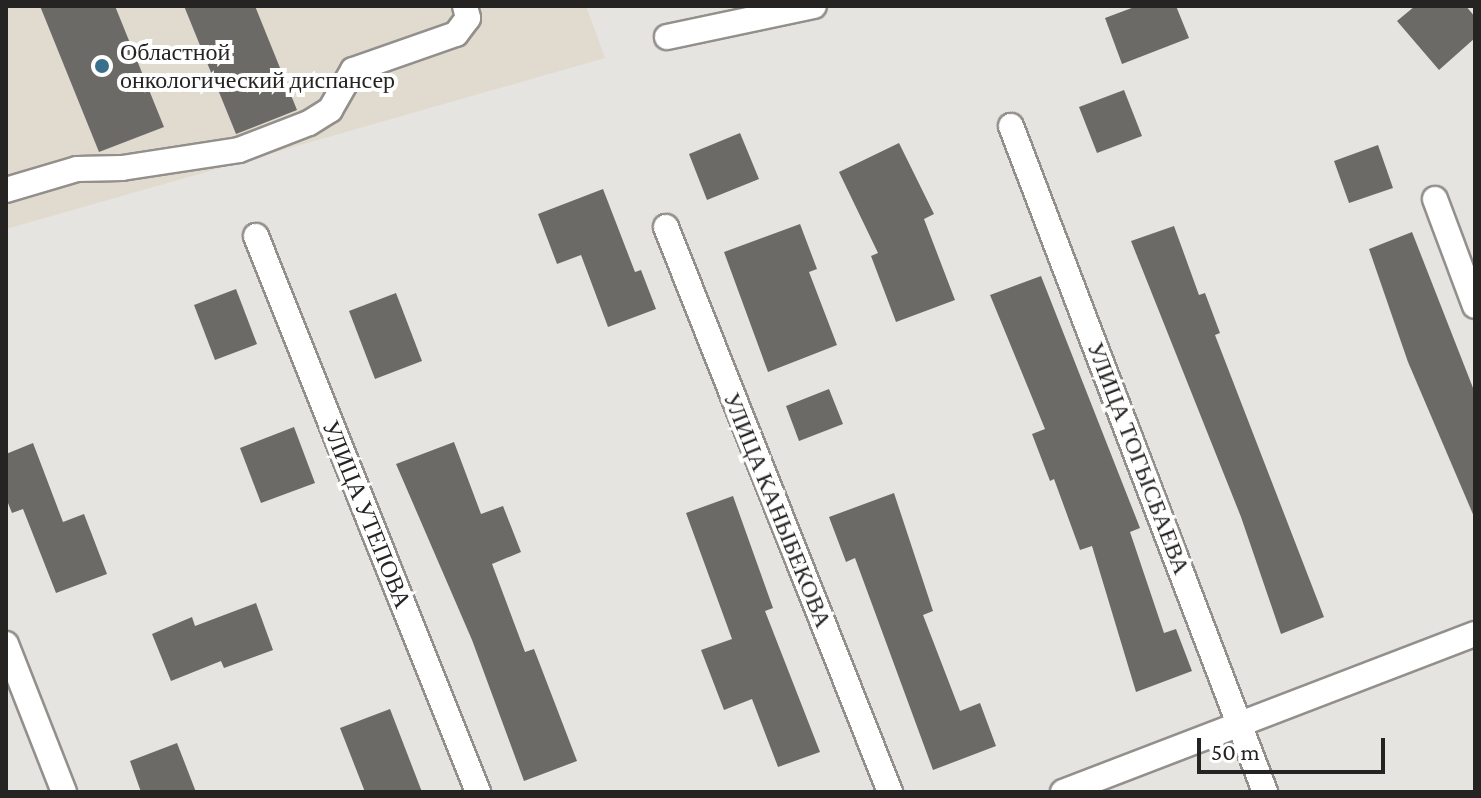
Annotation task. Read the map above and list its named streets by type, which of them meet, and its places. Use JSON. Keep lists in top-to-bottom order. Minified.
{"streets":{"street":["УЛИЦА ТОГЫСБАЕВА","УЛИЦА КАНЫБЕКОВА","УЛИЦА УТЕПОВА"]},"places":["Областной онкологический диспансер"],"scale_bar":"50 m"}
